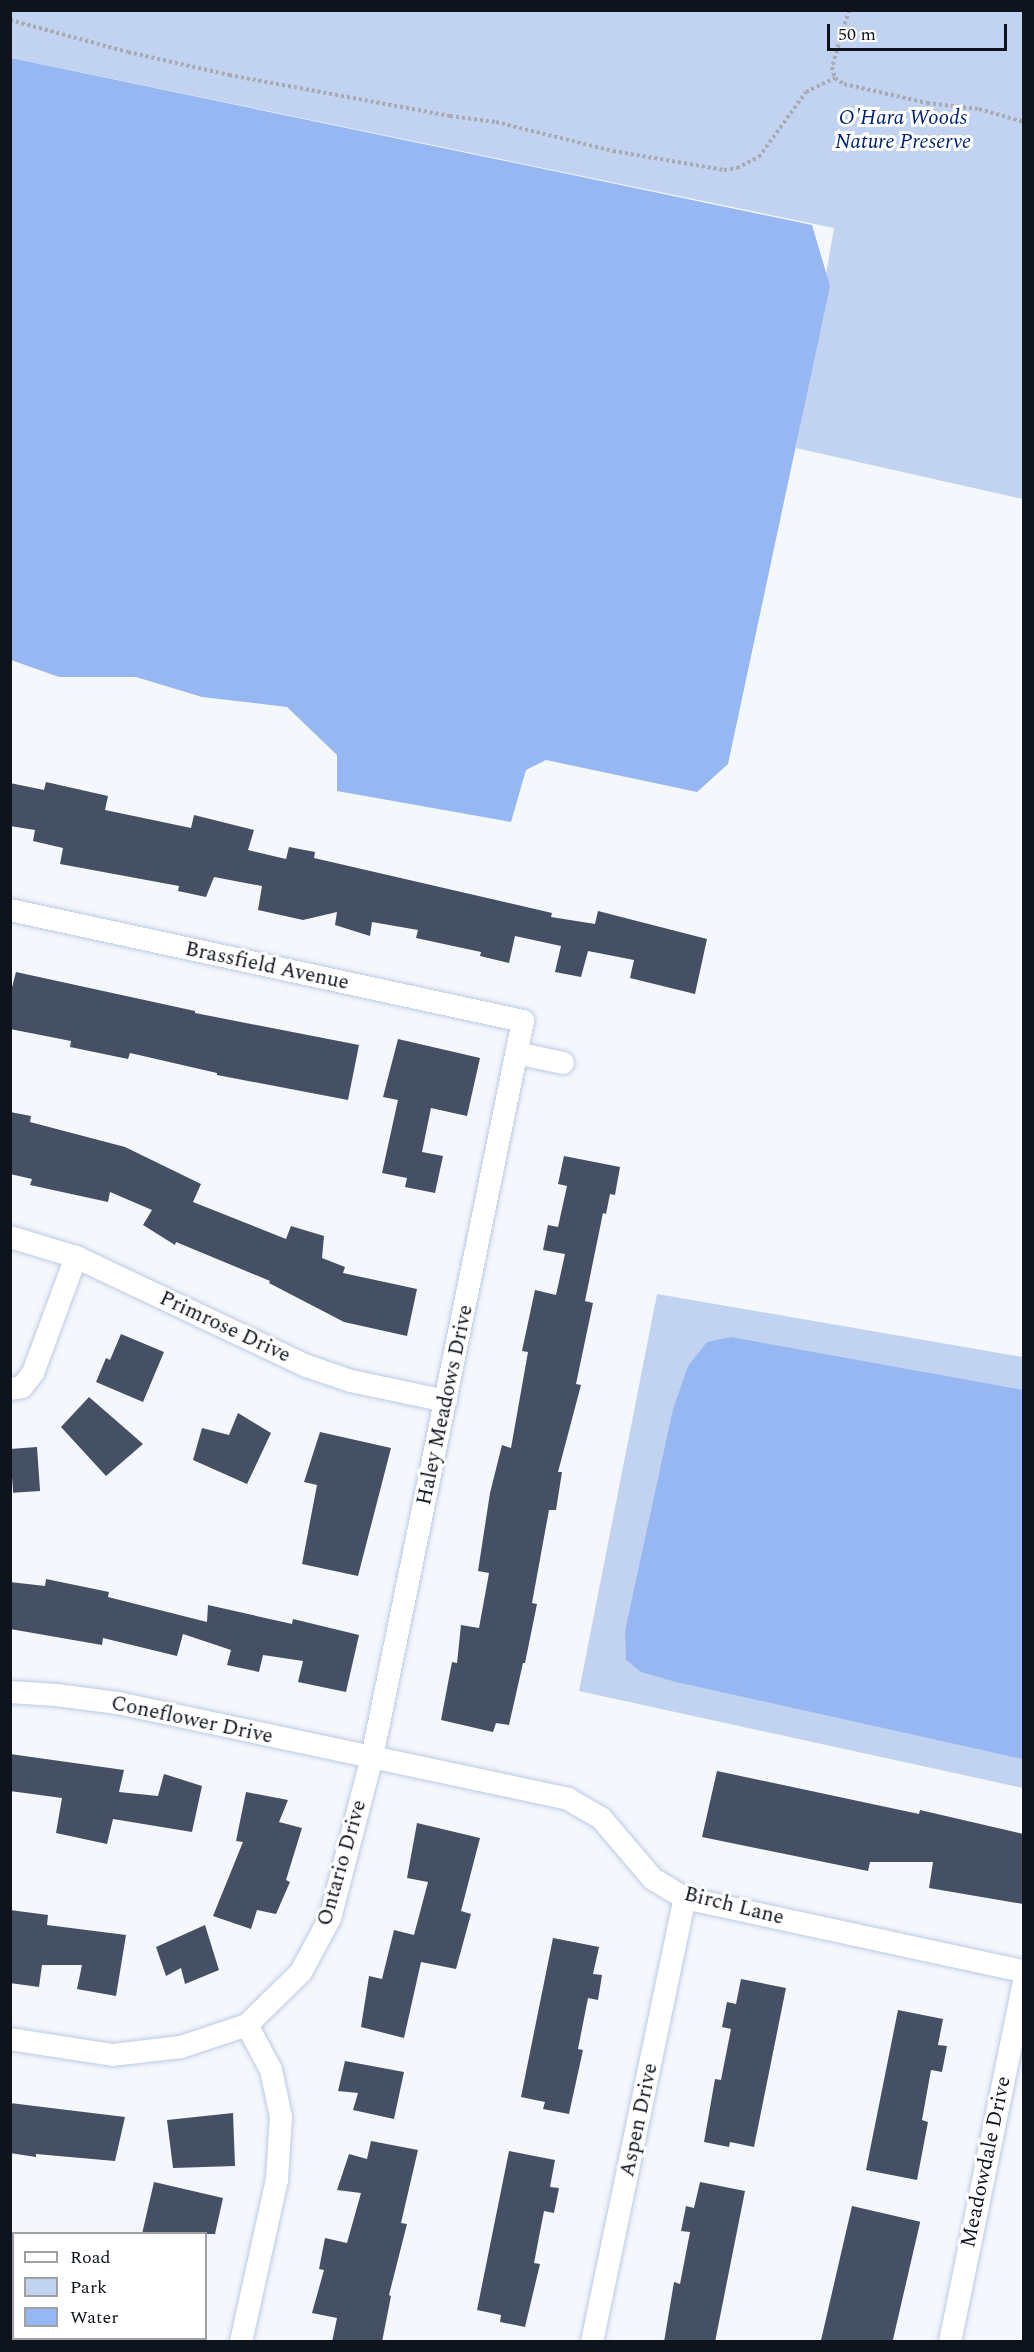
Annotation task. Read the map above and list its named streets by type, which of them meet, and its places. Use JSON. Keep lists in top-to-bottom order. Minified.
{"streets":{"street":["Brassfield Avenue","Primrose Drive","Haley Meadows Drive","Coneflower Drive","Ontario Drive","Birch Lane","Aspen Drive","Meadowdale Drive"]},"crossings":[["Brassfield Avenue","Haley Meadows Drive"],["Primrose Drive","Haley Meadows Drive"],["Haley Meadows Drive","Coneflower Drive"],["Haley Meadows Drive","Ontario Drive"],["Haley Meadows Drive","Birch Lane"],["Coneflower Drive","Ontario Drive"],["Coneflower Drive","Birch Lane"],["Ontario Drive","Birch Lane"],["Birch Lane","Aspen Drive"]],"parks":["O'Hara Woods Nature Preserve"],"legend":["Road","Park","Water"],"scale_bar":"50 m"}
